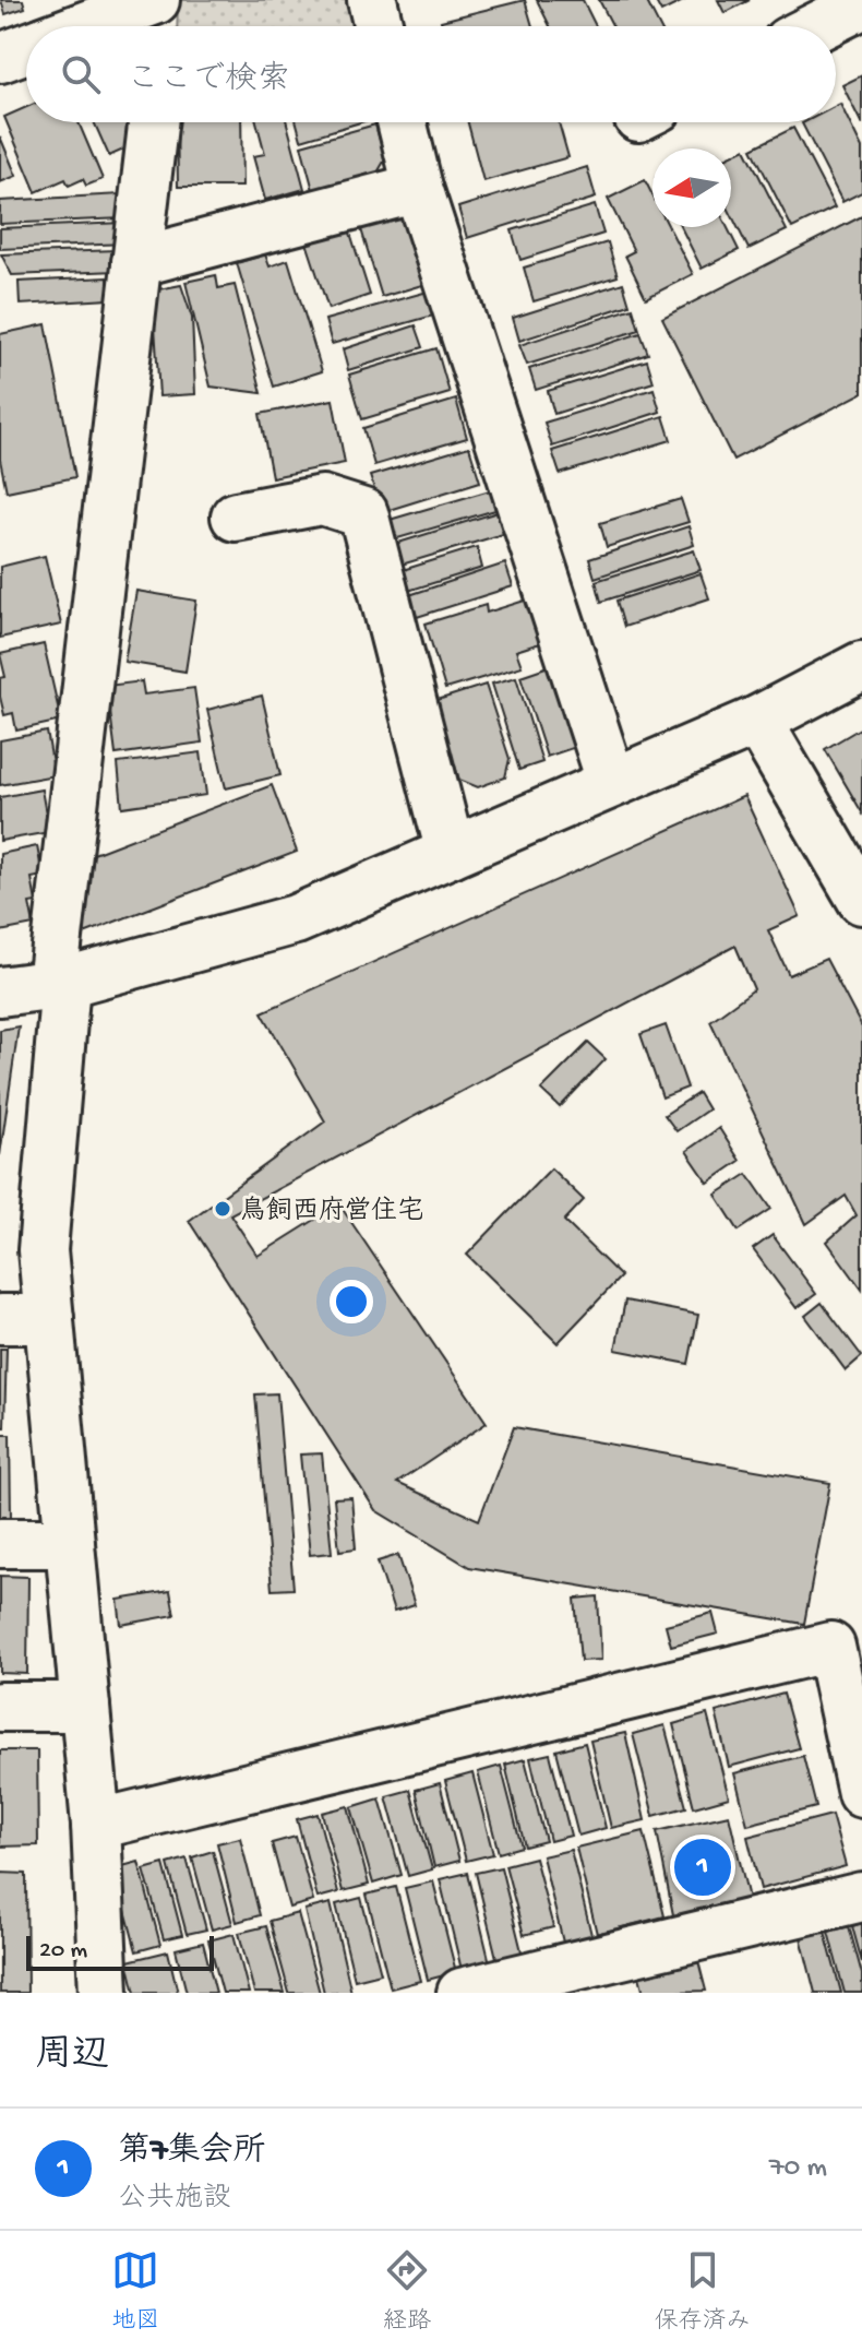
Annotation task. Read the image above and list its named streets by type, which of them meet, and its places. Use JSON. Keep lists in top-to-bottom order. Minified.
{"places":["鳥飼西府営住宅"],"scale_bar":"20 m","north":"left","page":{"search":"ここで検索","pins":"1","scale":"20 m","heading":"周辺","list":[{"mark":"1","name":"第7集会所","note":"公共施設","value":"70 m"}],"nav":["地図","経路","保存済み"]}}
